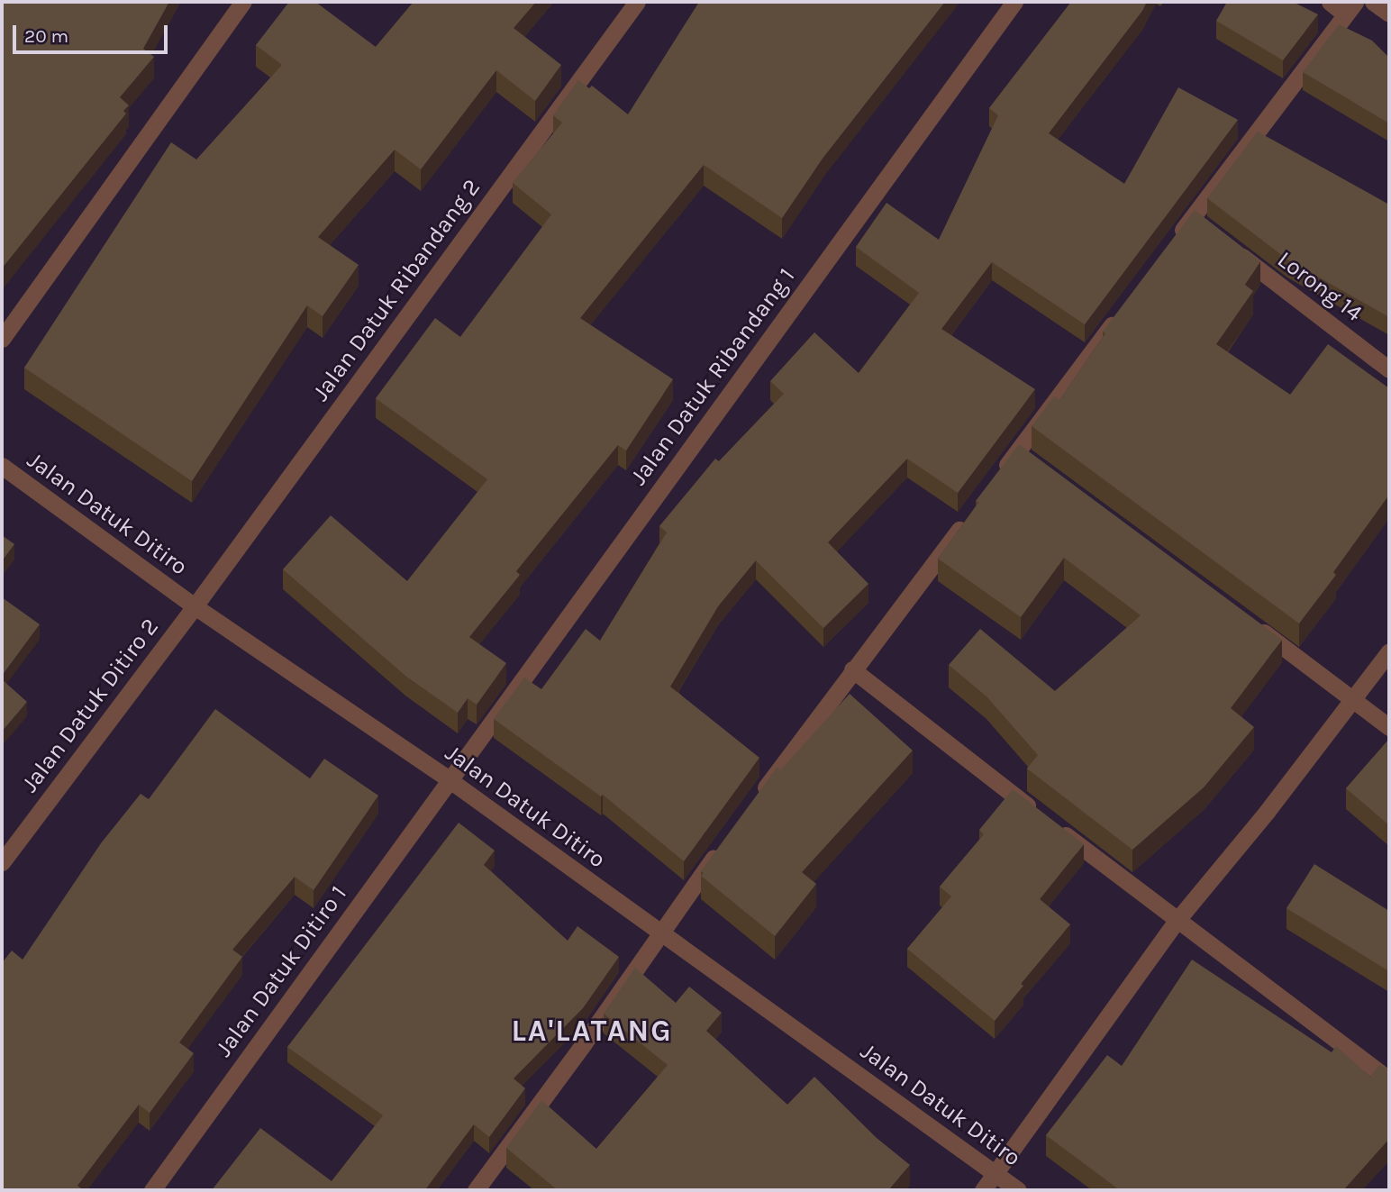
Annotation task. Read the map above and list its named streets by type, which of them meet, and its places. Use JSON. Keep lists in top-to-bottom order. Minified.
{"streets":{"street":["Lorong 14","Jalan Datuk Ribandang 2","Jalan Datuk Ribandang 1","Jalan Datuk Ditiro","Jalan Datuk Ditiro 2","Jalan Datuk Ditiro 1"]},"crossings":[["Jalan Datuk Ribandang 2","Jalan Datuk Ditiro"],["Jalan Datuk Ribandang 2","Jalan Datuk Ditiro 2"],["Jalan Datuk Ribandang 1","Jalan Datuk Ditiro"],["Jalan Datuk Ribandang 1","Jalan Datuk Ditiro 1"],["Jalan Datuk Ditiro","Jalan Datuk Ditiro 2"],["Jalan Datuk Ditiro","Jalan Datuk Ditiro 1"]],"districts":["LA'LATANG"],"scale_bar":"20 m"}
